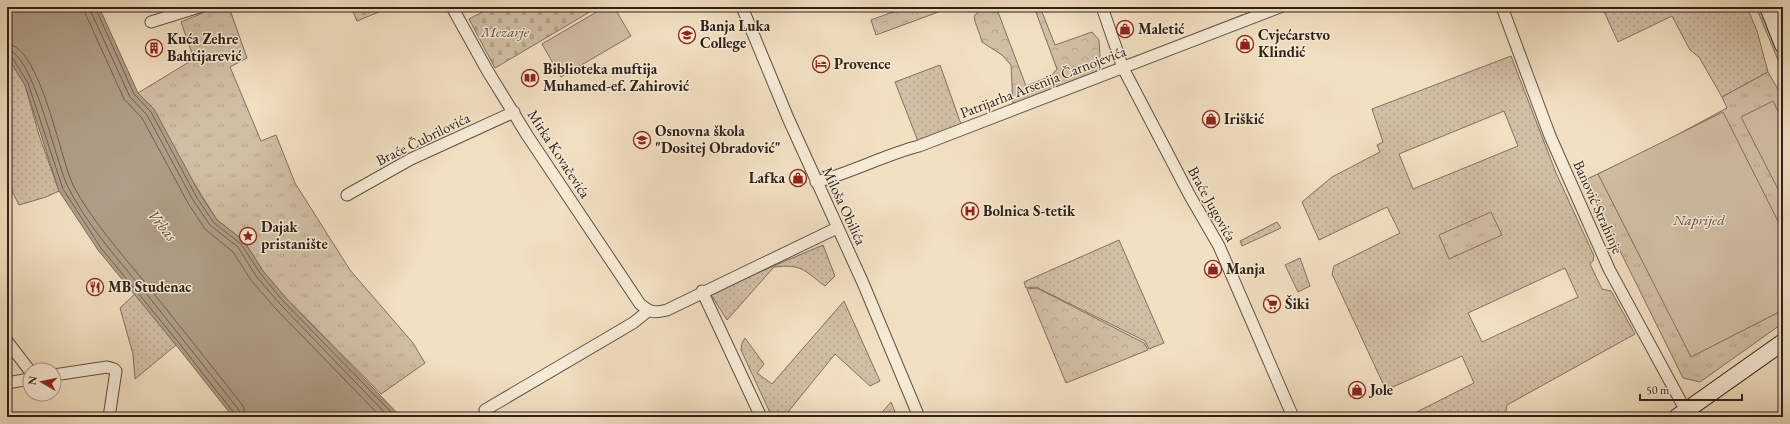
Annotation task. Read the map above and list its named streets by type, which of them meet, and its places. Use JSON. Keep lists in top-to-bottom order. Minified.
{"streets":{"street":["Patrijarha Arsenija Čarnojevića","Braće Čubrilovića","Mirka Kovačevića","Braće Jugovića","Miloša Obilića","Banović Strahinje"]},"crossings":[["Patrijarha Arsenija Čarnojevića","Braće Jugovića"],["Patrijarha Arsenija Čarnojevića","Miloša Obilića"],["Braće Čubrilovića","Mirka Kovačevića"]],"water":["Vrbas"],"parks":["Mezarje","Naprijed"],"places":{"shop":["Maletić","Cvjećarstvo Klindić","Iriškić","Lafka","Manja","Jole"],"school or university":["Banja Luka College","Osnovna škola \"Dositej Obradović\""],"building":["Kuća Zehre Bahtijarević"],"hotel":["Provence"],"library":["Biblioteka muftija Muhamed-ef. Zahirović"],"hospital":["Bolnica S-tetik"],"place":["Dajak pristanište"],"restaurant":["MB Studenac"],"supermarket":["Šiki"]},"scale_bar":"50 m","north":"left"}
